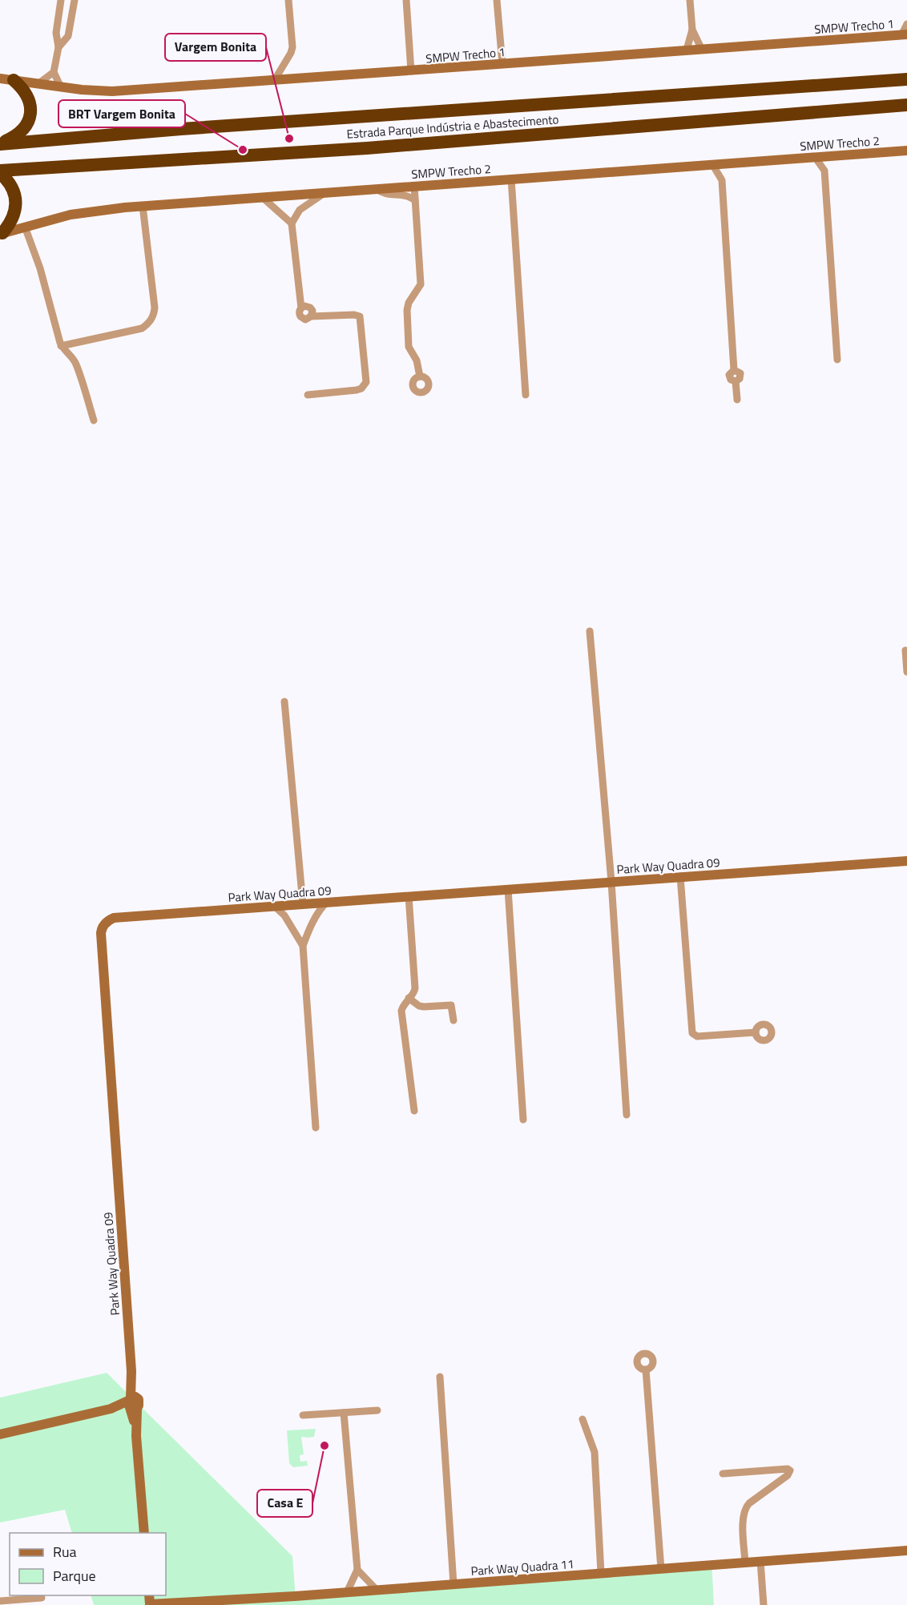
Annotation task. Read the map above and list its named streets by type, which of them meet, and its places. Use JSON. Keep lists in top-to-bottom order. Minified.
{"streets":{"highway":["Estrada Parque Indústria e Abastecimento"],"street":["SMPW Trecho 1","SMPW Trecho 2","Park Way Quadra 09","Park Way Quadra 11"]},"places":["Vargem Bonita","BRT Vargem Bonita","Casa E"],"legend":["Rua","Parque"]}
